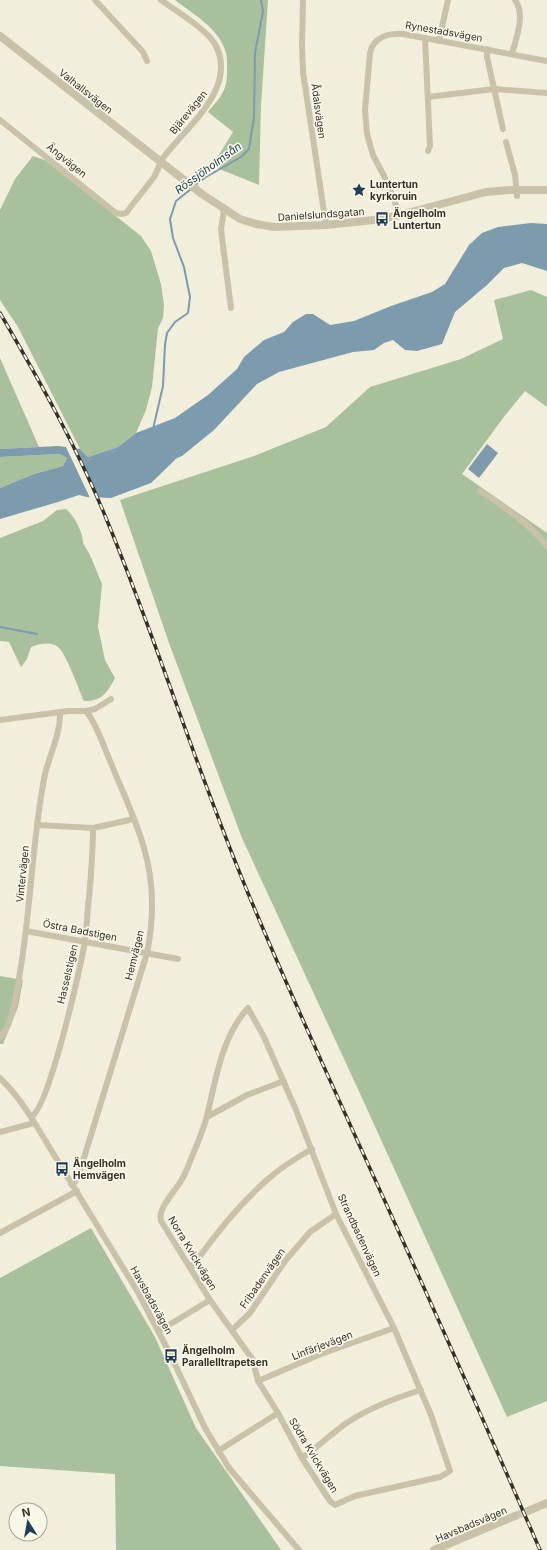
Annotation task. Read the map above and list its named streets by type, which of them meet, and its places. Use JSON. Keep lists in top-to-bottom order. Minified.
{"streets":{"street":["Rynestadsvägen","Valhallsvägen","Ådalsvägen","Bjärevägen","Ängvägen","Danielslundsgatan","Vintervägen","Östra Badstigen","Hemvägen","Hasselstigen","Strandbadenvägen","Norra Kvickvägen","Fribadenvägen","Havsbadsvägen","Linfärjevägen","Södra Kvickvägen"]},"crossings":[["Rynestadsvägen","Danielslundsgatan"],["Valhallsvägen","Bjärevägen"],["Valhallsvägen","Danielslundsgatan"],["Ådalsvägen","Danielslundsgatan"],["Bjärevägen","Ängvägen"],["Bjärevägen","Danielslundsgatan"],["Vintervägen","Östra Badstigen"],["Östra Badstigen","Hemvägen"],["Östra Badstigen","Hasselstigen"],["Hemvägen","Havsbadsvägen"],["Hasselstigen","Havsbadsvägen"],["Strandbadenvägen","Norra Kvickvägen"],["Strandbadenvägen","Fribadenvägen"],["Strandbadenvägen","Linfärjevägen"],["Strandbadenvägen","Södra Kvickvägen"],["Norra Kvickvägen","Havsbadsvägen"],["Fribadenvägen","Södra Kvickvägen"],["Havsbadsvägen","Södra Kvickvägen"],["Linfärjevägen","Södra Kvickvägen"]],"water":["Rössjöholmsån"],"places":{"place":["Luntertun kyrkoruin"],"bus stop":["Ängelholm Luntertun","Ängelholm Hemvägen","Ängelholm Parallelltrapetsen"]},"north":"top"}
